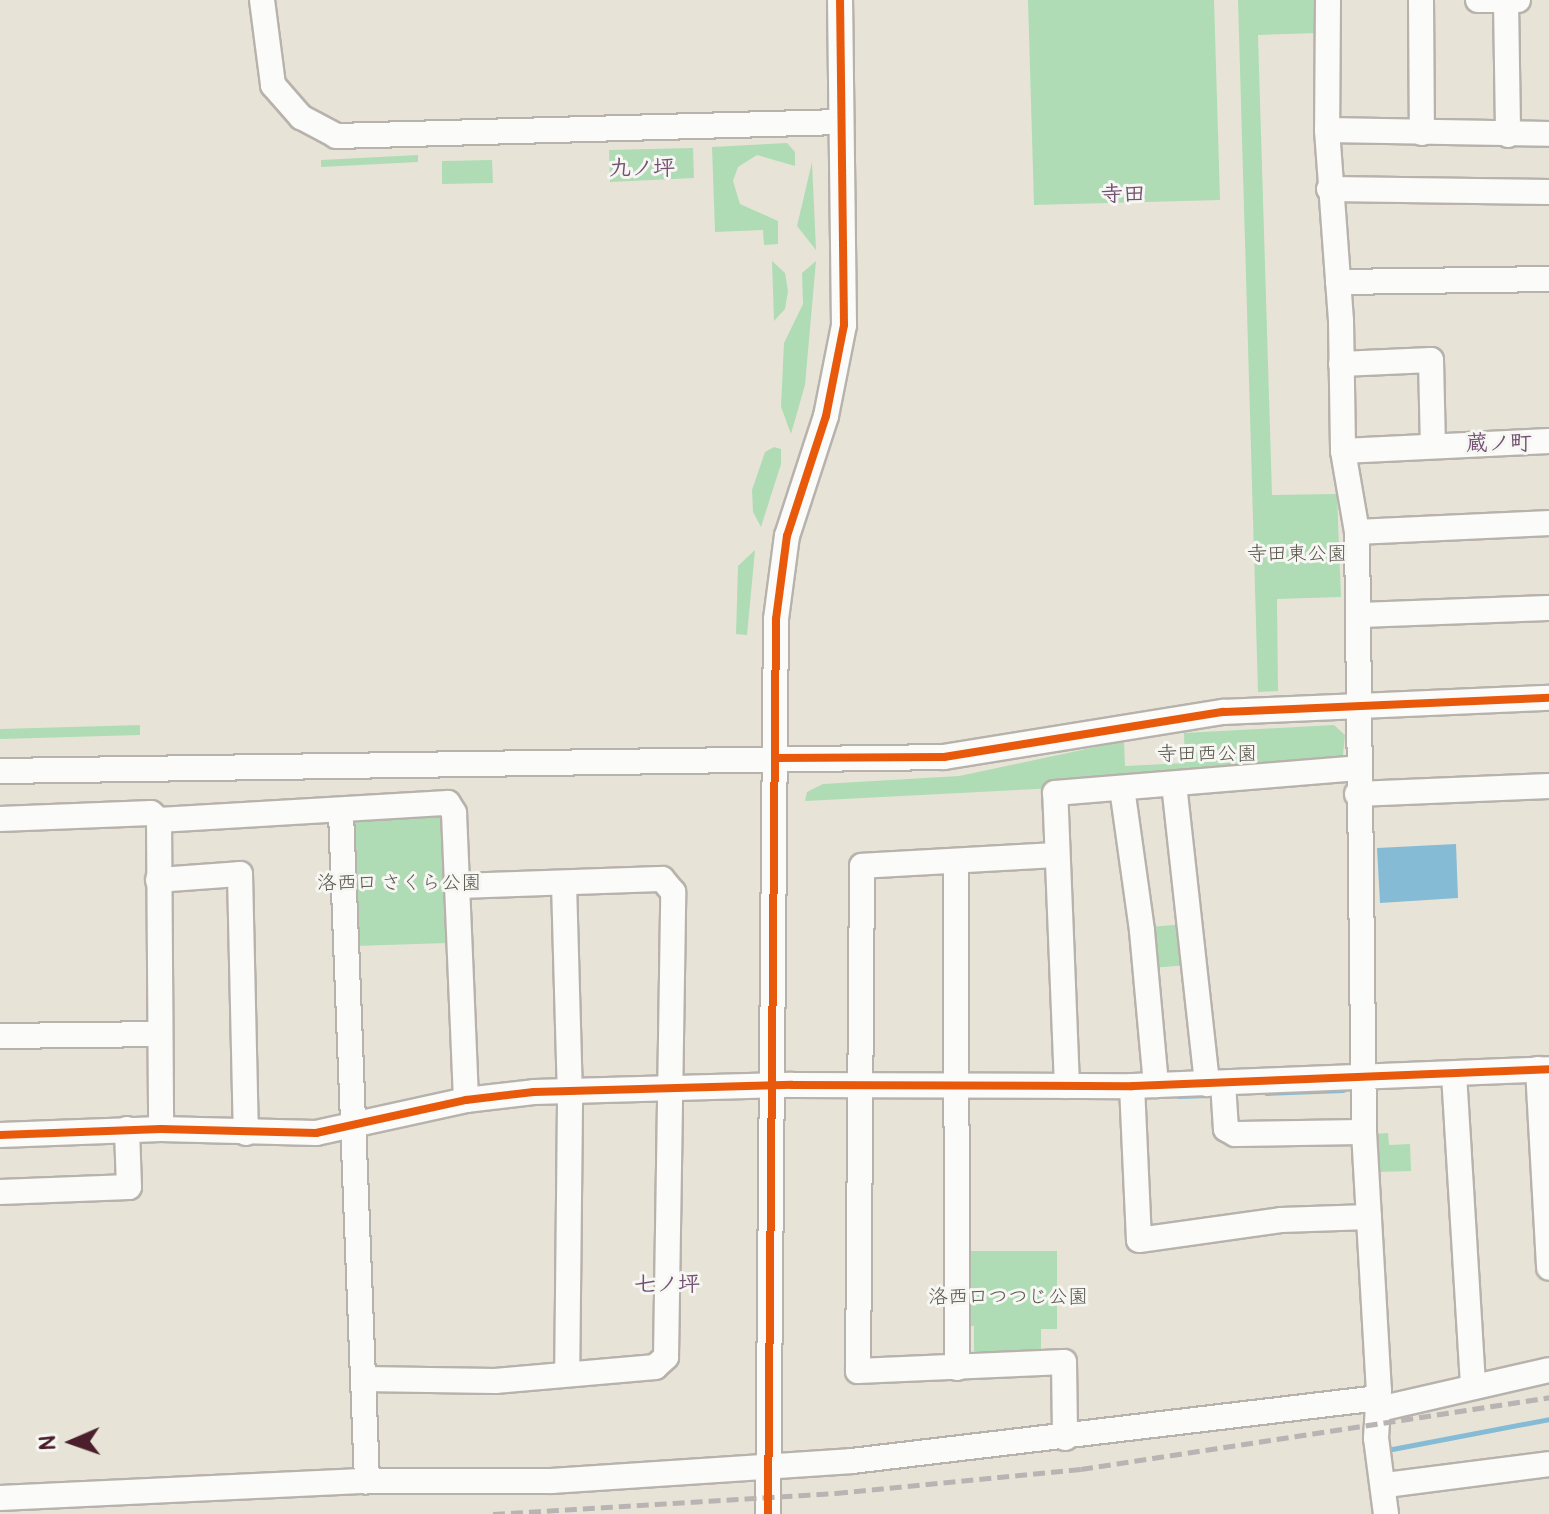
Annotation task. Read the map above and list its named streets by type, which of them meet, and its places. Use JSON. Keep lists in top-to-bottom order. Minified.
{"districts":["九ノ坪","寺田","蔵ノ町","七ノ坪"],"parks":["寺田東公園","寺田西公園","洛西口 さくら公園","洛西口つつじ公園"],"north":"left"}
